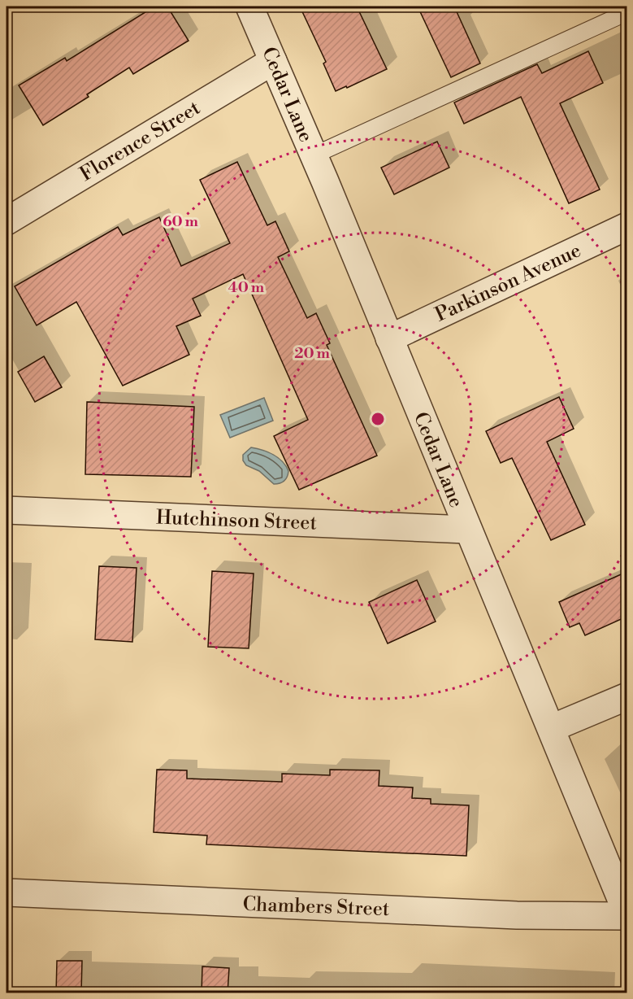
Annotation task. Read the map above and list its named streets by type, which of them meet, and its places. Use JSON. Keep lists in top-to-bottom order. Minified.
{"streets":{"street":["Cedar Lane","Florence Street","Parkinson Avenue","Hutchinson Street","Chambers Street"]},"crossings":[["Cedar Lane","Florence Street"],["Cedar Lane","Parkinson Avenue"],["Cedar Lane","Hutchinson Street"],["Cedar Lane","Chambers Street"]],"rings":["60 m","40 m","20 m"]}
